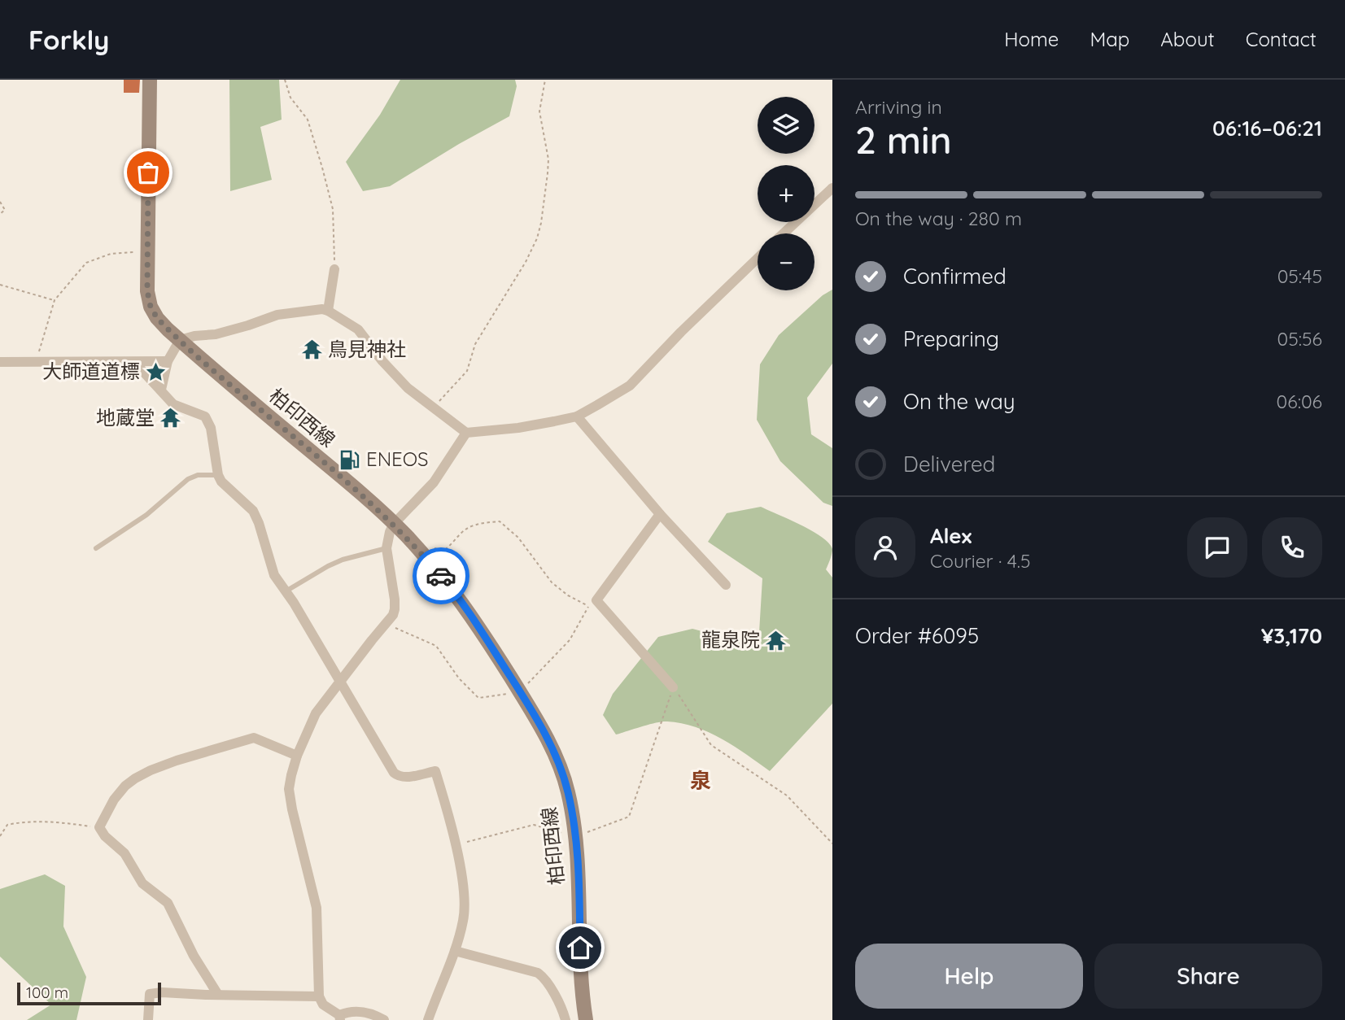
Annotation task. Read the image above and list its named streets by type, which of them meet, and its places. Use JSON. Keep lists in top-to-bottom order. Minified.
{"streets":{"main road":["柏印西線"]},"districts":["泉"],"places":{"temple":["鳥見神社","地蔵堂","龍泉院"],"place":["大師道道標"],"fuel station":["ENEOS"]},"scale_bar":"100 m","page":{"header":"Forkly","nav":["Home","Map","About","Contact"],"heading":["2 min","Arriving in","06:16–06:21"],"panel":["Alex","Courier · 4.5","Order #6095","¥3,170"],"map_buttons":["+","−"],"bar":"On the way · 280 m","list":[["Confirmed","05:45"],["Preparing","05:56"],["On the way","06:06"],"Delivered"],"buttons":["Help","Share"],"scale":"100 m"}}
